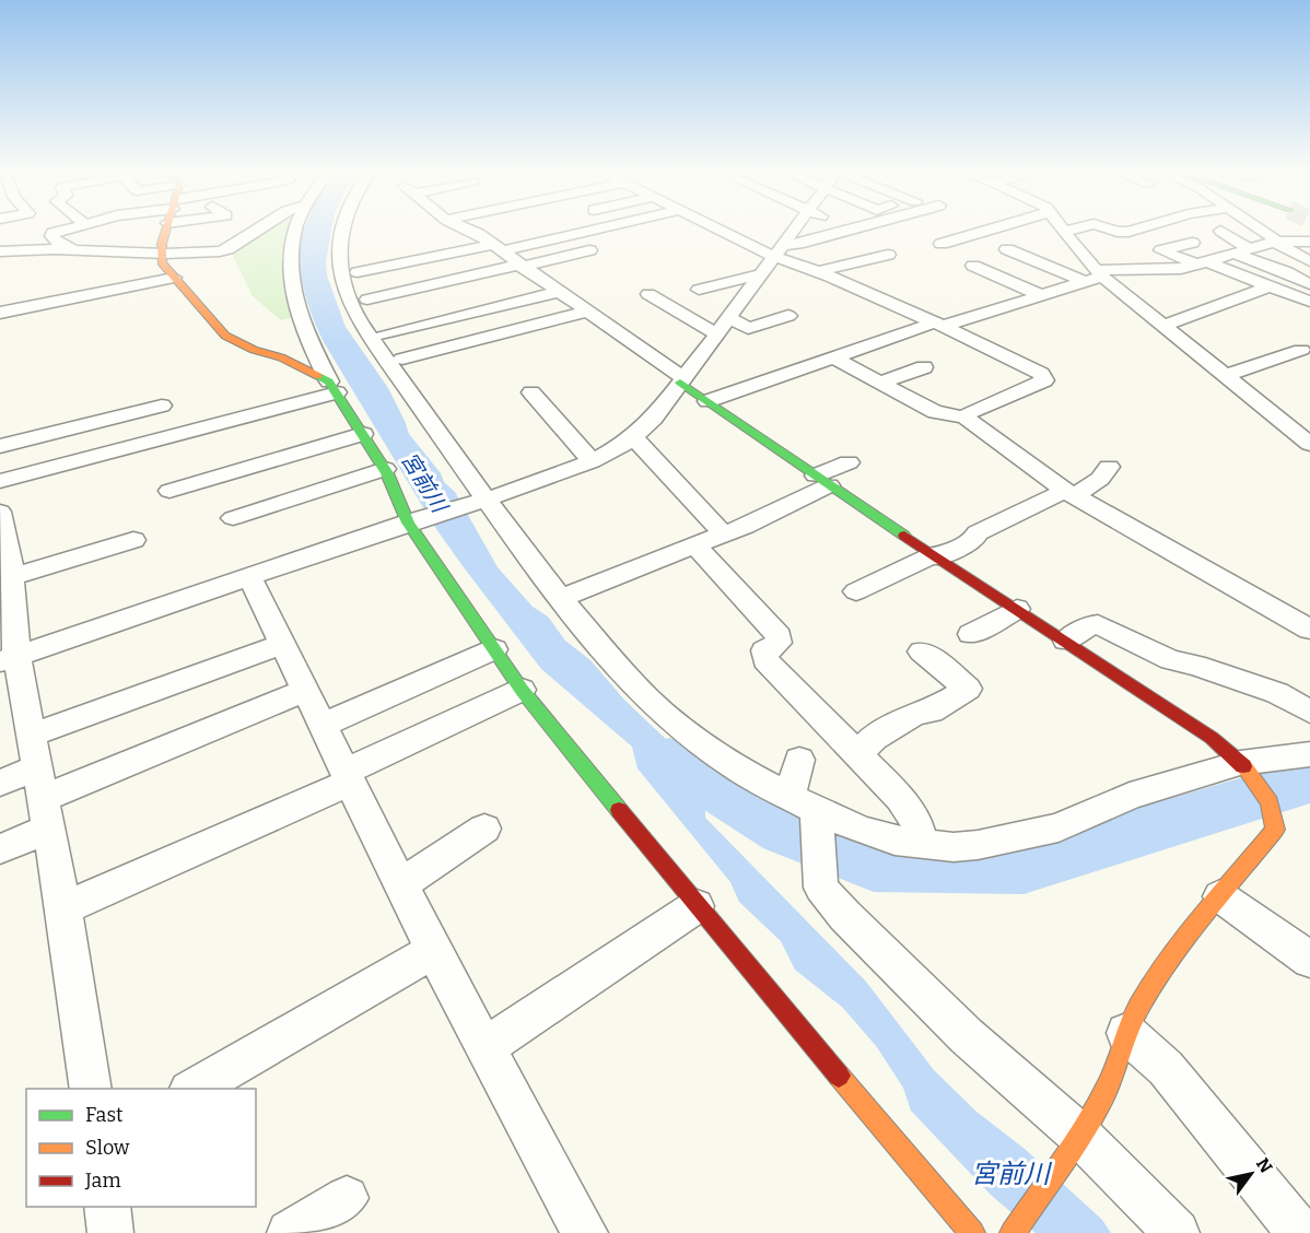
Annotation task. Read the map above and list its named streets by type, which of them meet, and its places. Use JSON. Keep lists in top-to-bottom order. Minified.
{"water":["宮前川"],"legend":["Fast","Slow","Jam"],"north":"top right"}
